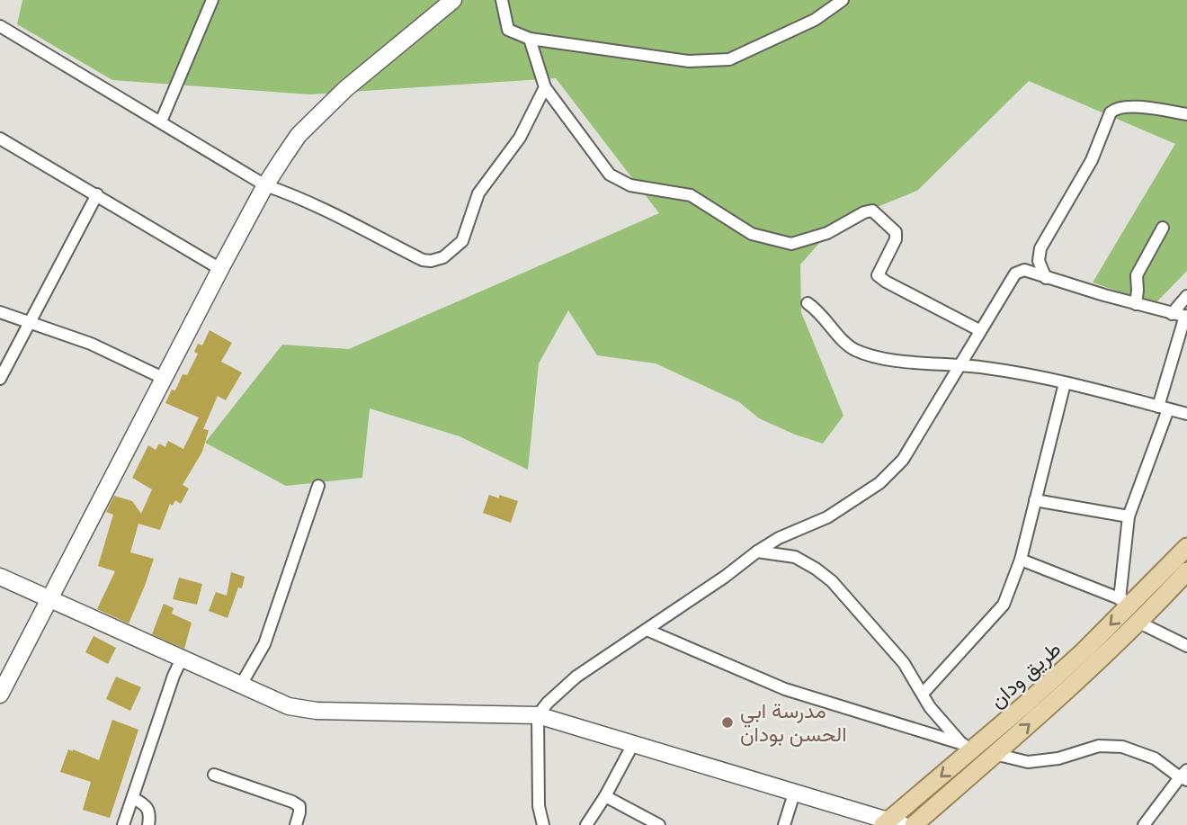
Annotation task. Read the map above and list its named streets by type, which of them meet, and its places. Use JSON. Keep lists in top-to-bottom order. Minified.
{"streets":{"main road":["طريق ودان"]},"places":["مدرسة ابي الحسن بودان"]}
